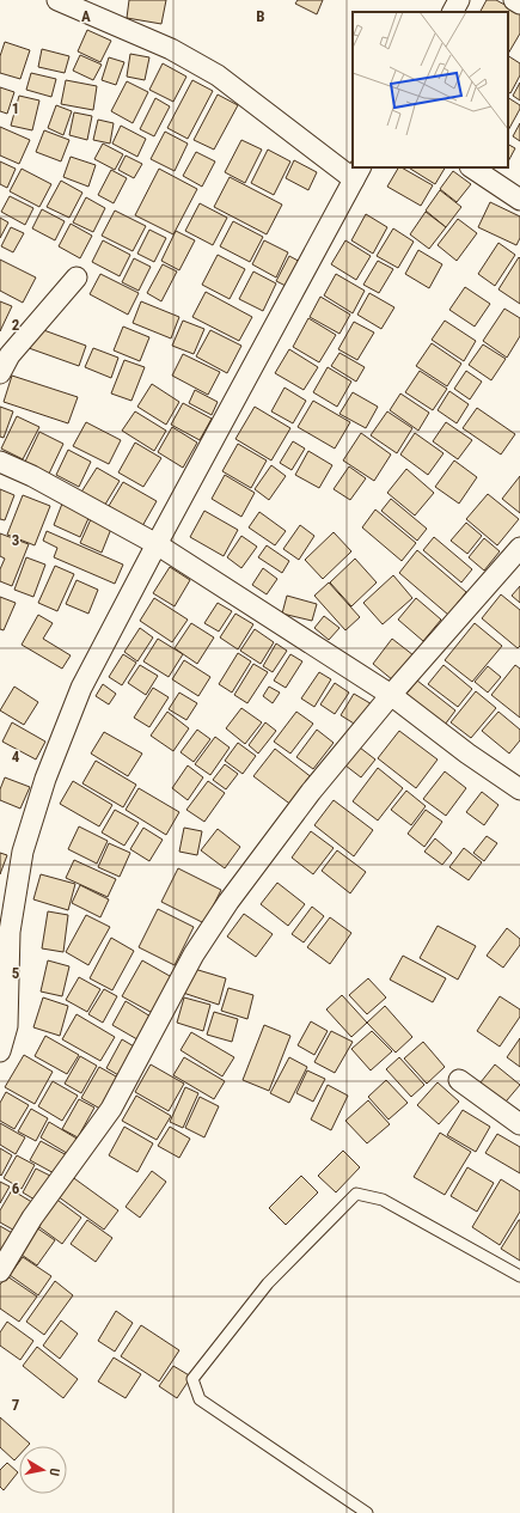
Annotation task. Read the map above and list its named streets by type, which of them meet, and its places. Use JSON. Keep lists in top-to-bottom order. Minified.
{"north":"right","grid":{"columns":["A","B"],"rows":["1","2","3","4","5","6","7"]}}
